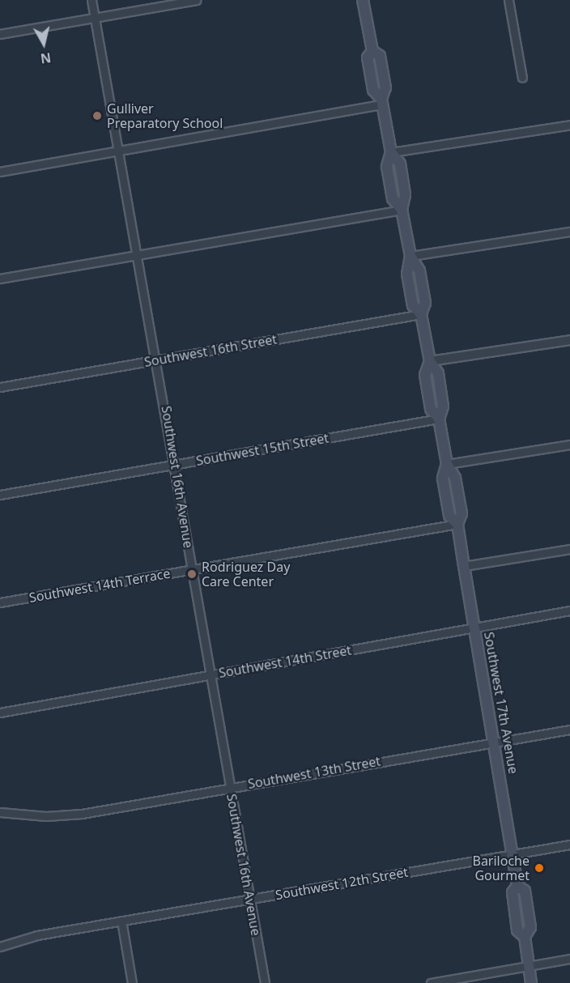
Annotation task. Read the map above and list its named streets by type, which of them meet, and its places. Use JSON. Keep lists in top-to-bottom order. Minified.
{"streets":{"main road":["Southwest 17th Avenue"],"street":["Southwest 16th Street","Southwest 15th Street","Southwest 16th Avenue","Southwest 14th Terrace","Southwest 14th Street","Southwest 13th Street","Southwest 12th Street"]},"crossings":[["Southwest 16th Street","Southwest 16th Avenue"],["Southwest 16th Street","Southwest 17th Avenue"],["Southwest 15th Street","Southwest 16th Avenue"],["Southwest 15th Street","Southwest 17th Avenue"],["Southwest 16th Avenue","Southwest 14th Terrace"],["Southwest 16th Avenue","Southwest 14th Street"],["Southwest 16th Avenue","Southwest 13th Street"],["Southwest 16th Avenue","Southwest 12th Street"],["Southwest 14th Terrace","Southwest 17th Avenue"],["Southwest 14th Street","Southwest 17th Avenue"],["Southwest 17th Avenue","Southwest 13th Street"],["Southwest 17th Avenue","Southwest 12th Street"]],"places":["Gulliver Preparatory School","Rodriguez Day Care Center","Bariloche Gourmet"],"north":"bottom"}
